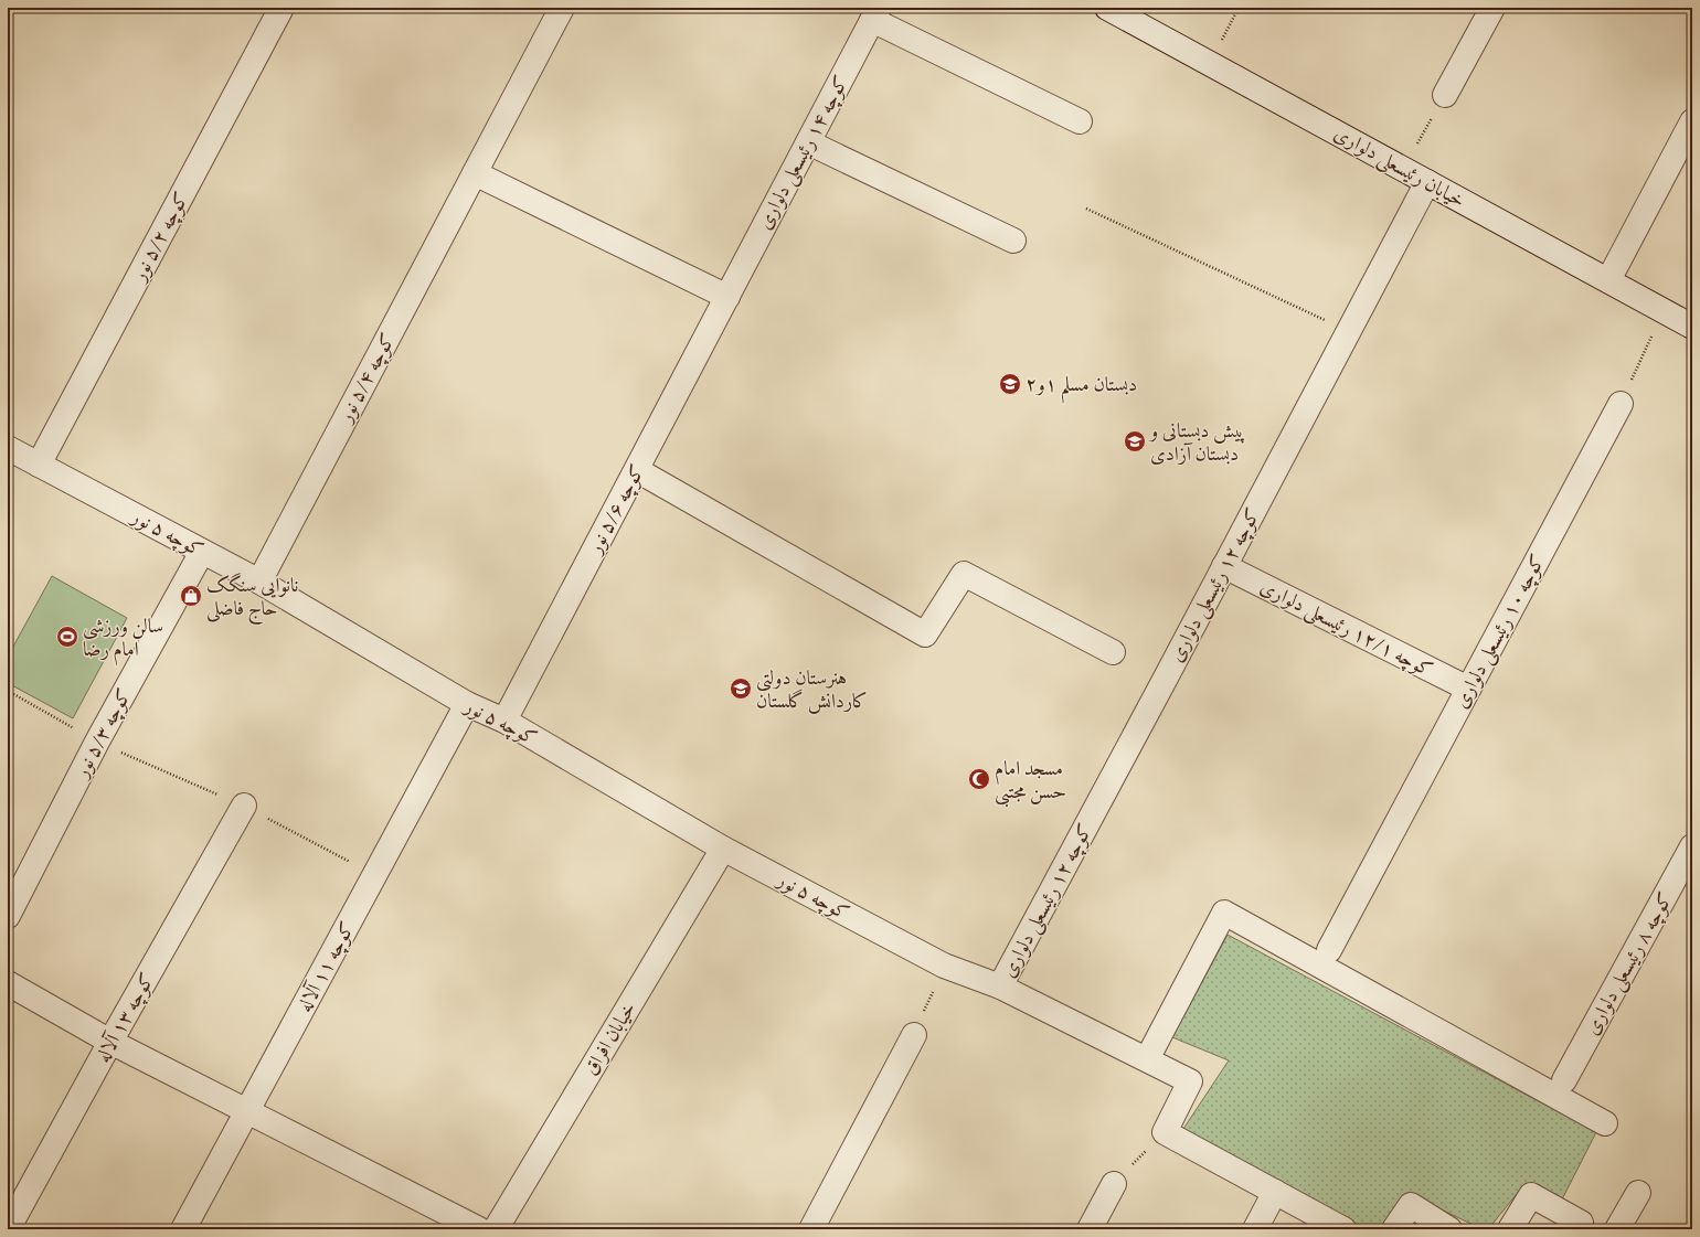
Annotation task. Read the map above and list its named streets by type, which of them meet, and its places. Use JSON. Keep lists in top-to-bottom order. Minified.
{"streets":{"street":["کوچه ۱۴ رئیسعلی دلواری","خیابان رئیسعلی دلواری","کوچه ۵/۲ نور","کوچه ۵/۴ نور","کوچه ۵/۶ نور","کوچه ۵ نور","کوچه ۱۲ رئیسعلی دلواری","کوچه ۱۲/۱ رئیسعلی دلواری","کوچه ۱۰ رئیسعلی دلواری","کوچه ۵/۳ نور","کوچه ۸ رئیسعلی دلواری","کوچه ۱۱ آلاله","کوچه ۱۳ آلاله","خیابان افراق"]},"crossings":[["کوچه ۱۴ رئیسعلی دلواری","کوچه ۵/۶ نور"],["خیابان رئیسعلی دلواری","کوچه ۱۲ رئیسعلی دلواری"],["کوچه ۵/۲ نور","کوچه ۵ نور"],["کوچه ۵/۴ نور","کوچه ۵ نور"],["کوچه ۵/۶ نور","کوچه ۵ نور"],["کوچه ۵ نور","کوچه ۱۲ رئیسعلی دلواری"],["کوچه ۵ نور","کوچه ۵/۳ نور"],["کوچه ۵ نور","کوچه ۱۱ آلاله"],["کوچه ۵ نور","خیابان افراق"],["کوچه ۱۲ رئیسعلی دلواری","کوچه ۱۲/۱ رئیسعلی دلواری"],["کوچه ۱۲/۱ رئیسعلی دلواری","کوچه ۱۰ رئیسعلی دلواری"]],"places":{"school or university":["دبستان مسلم ۱و۲","پیش دبستانی و دبستان آزادی","هنرستان دولتی کاردانش گلستان"],"shop":["نانوایی سنگک حاج فاضلی"],"sports":["سالن ورزشی امام رضا"],"mosque":["مسجد امام حسن مجتبی"]}}
